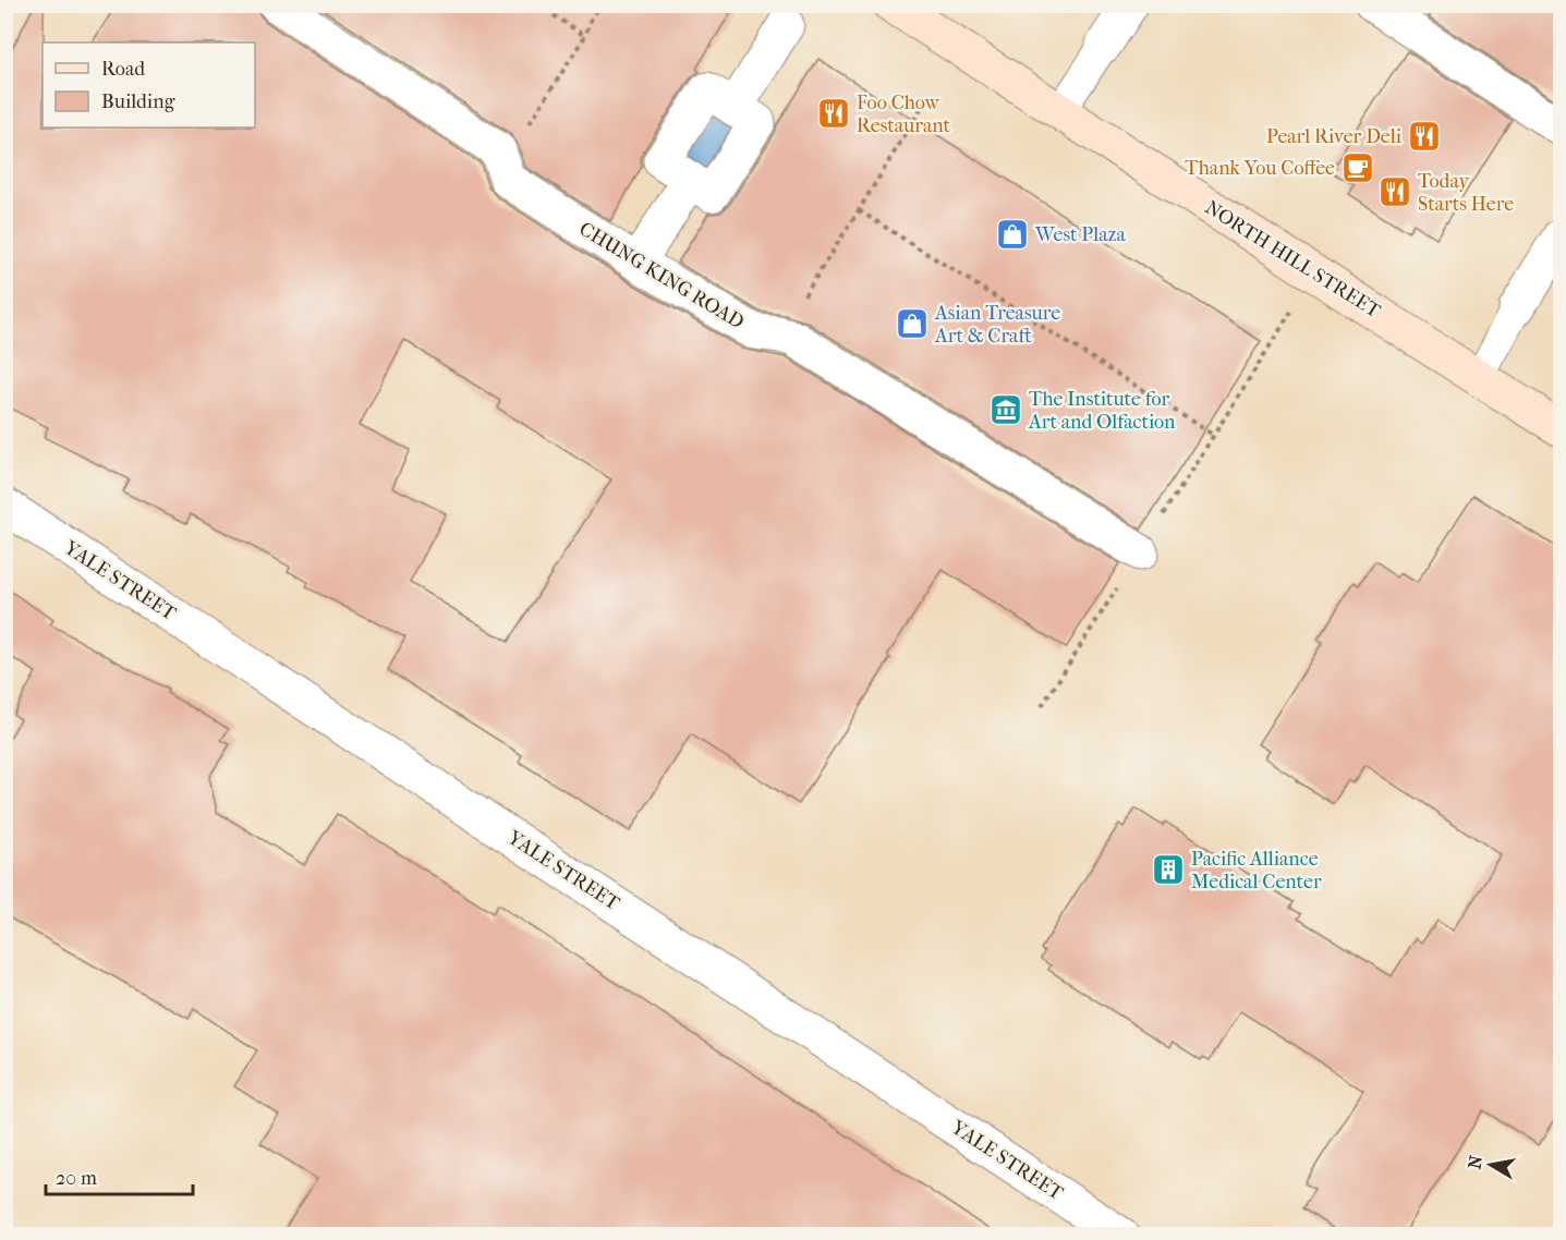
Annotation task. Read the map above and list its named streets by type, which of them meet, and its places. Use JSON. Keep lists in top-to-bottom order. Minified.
{"streets":{"main road":["NORTH HILL STREET"],"street":["CHUNG KING ROAD","YALE STREET"]},"places":{"restaurant":["Foo Chow Restaurant","Pearl River Deli","Today Starts Here"],"cafe":["Thank You Coffee"],"shop":["West Plaza","Asian Treasure Art & Craft"],"museum":["The Institute for Art and Olfaction"],"building":["Pacific Alliance Medical Center"]},"legend":["Road","Building"],"scale_bar":"20 m","north":"left"}
